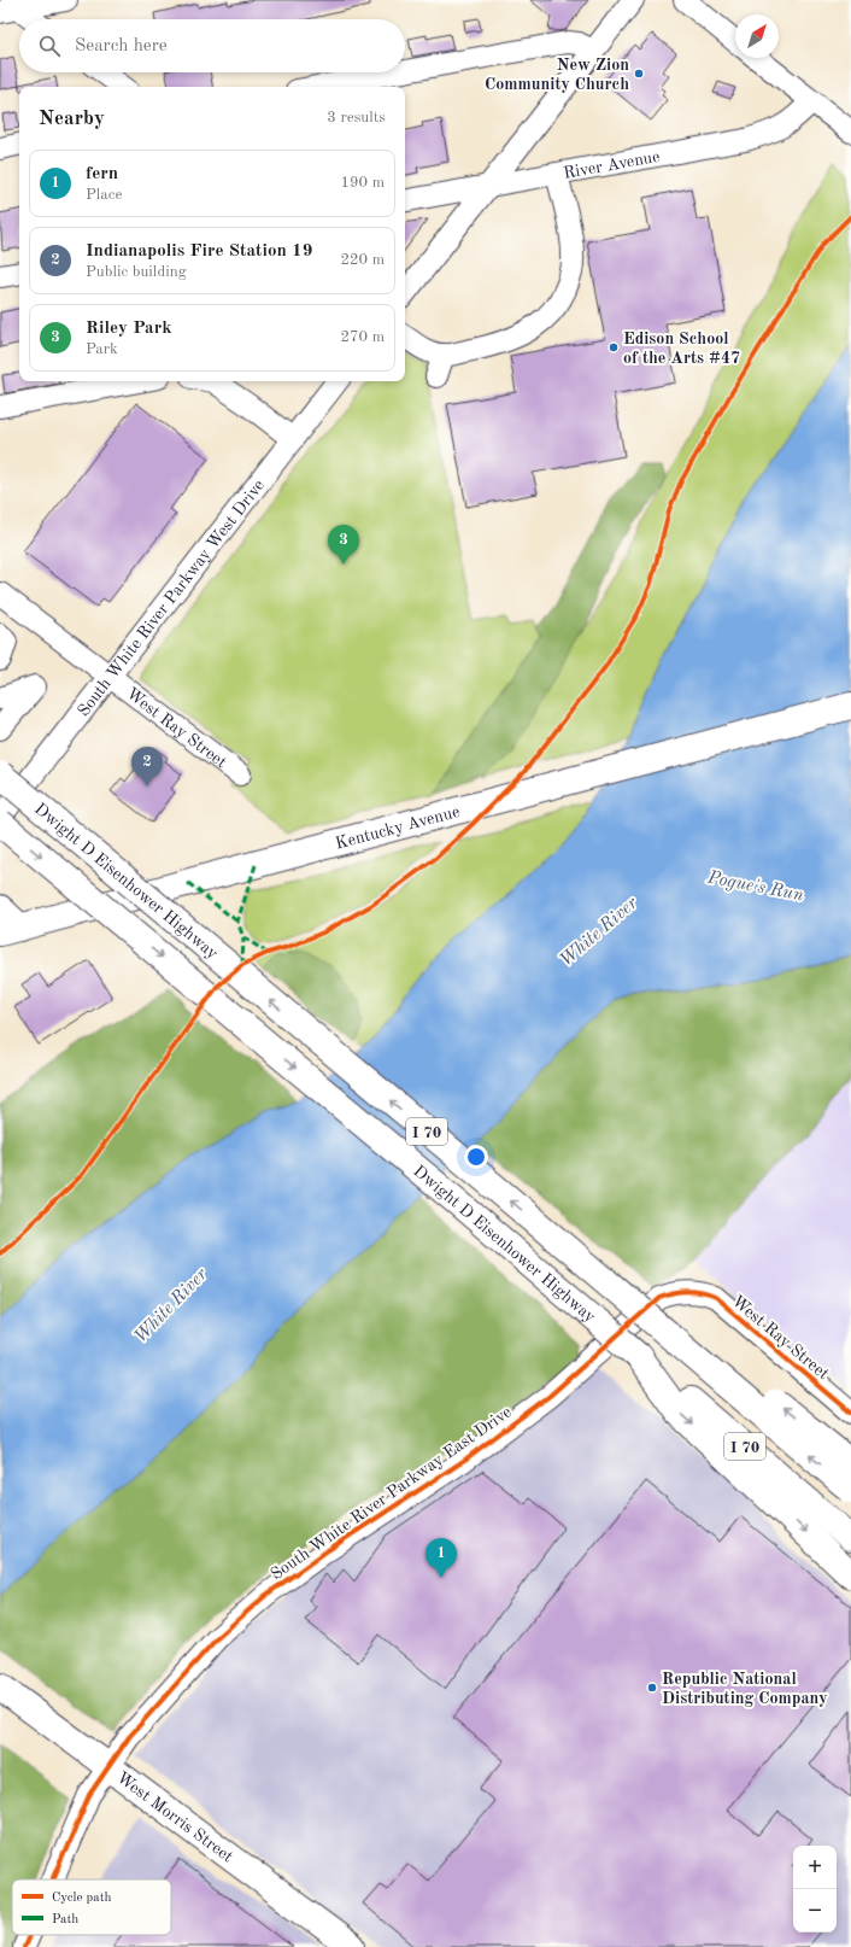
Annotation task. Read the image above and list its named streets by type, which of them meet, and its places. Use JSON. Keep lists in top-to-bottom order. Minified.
{"streets":{"main road":["Kentucky Avenue","Dwight D Eisenhower Highway","I 70","West Morris Street"],"street":["River Avenue","South White River Parkway West Drive","West Ray Street","South White River Parkway East Drive"]},"crossings":[["South White River Parkway West Drive","West Ray Street"],["West Ray Street","South White River Parkway East Drive"],["South White River Parkway East Drive","West Morris Street"]],"water":["Pogue's Run","White River"],"places":["New Zion Community Church","Edison School of the Arts #47","Republic National Distributing Company"],"legend":["Cycle path","Path"],"north":"top right","page":{"search":"Search here","heading":["Nearby","3 results"],"list":[{"mark":"1","name":"fern","note":"Place","value":"190 m"},{"mark":"2","name":"Indianapolis Fire Station 19","note":"Public building","value":"220 m"},{"mark":"3","name":"Riley Park","note":"Park","value":"270 m"}],"pins":["3","2","1"],"map_buttons":["+","−"]}}
